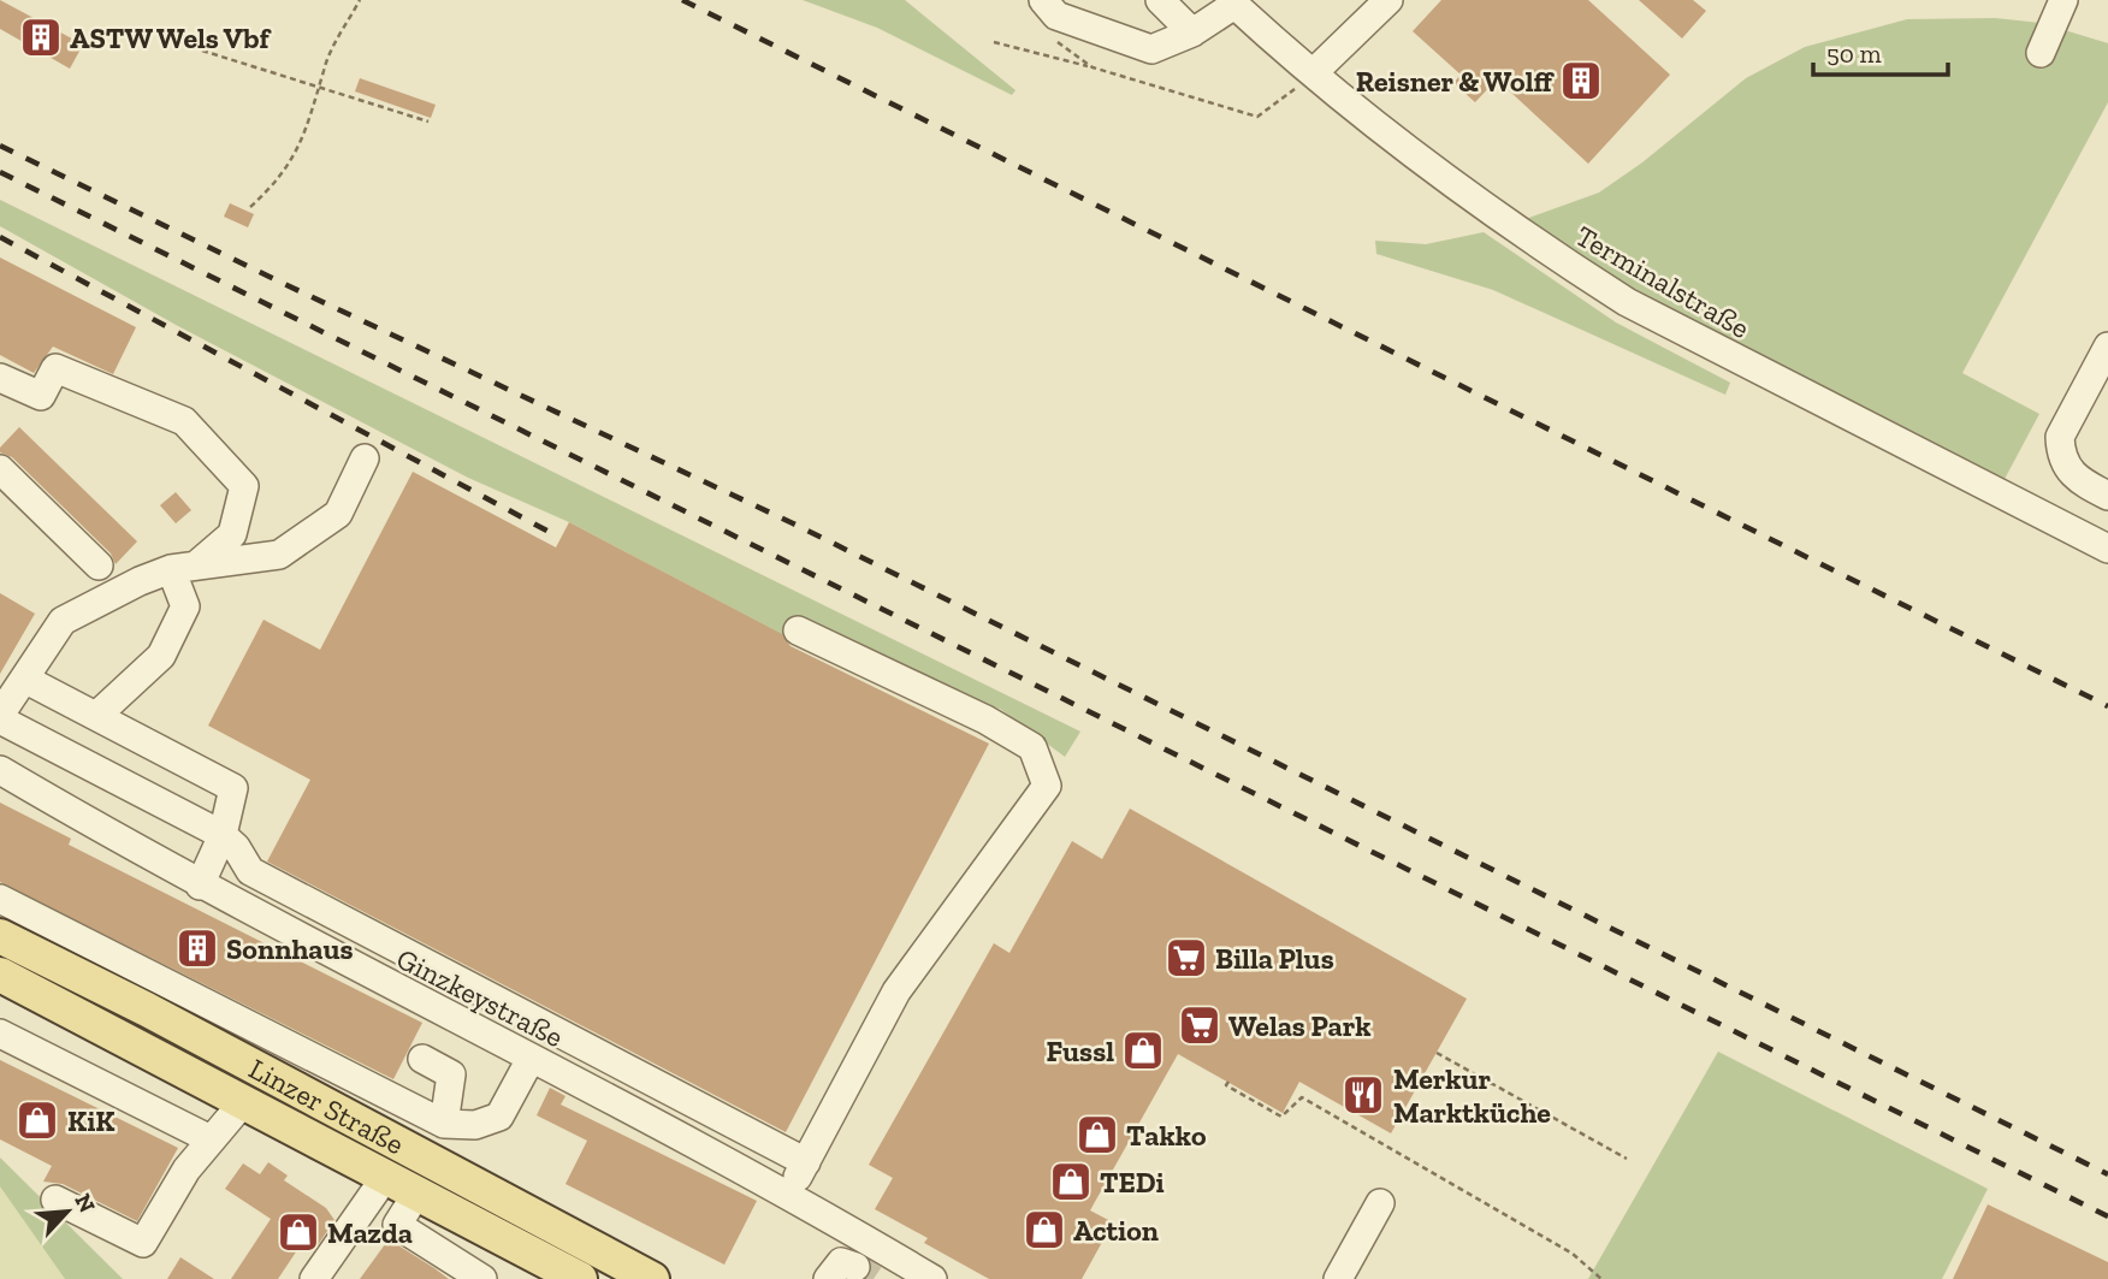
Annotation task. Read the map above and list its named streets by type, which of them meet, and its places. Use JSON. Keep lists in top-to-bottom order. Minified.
{"streets":{"main road":["Linzer Straße"],"street":["Terminalstraße","Ginzkeystraße"]},"places":{"building":["ASTW Wels Vbf","Reisner & Wolff","Sonnhaus"],"supermarket":["Billa Plus","Welas Park"],"shop":["Fussl","KiK","Takko","TEDi","Action","Mazda"],"restaurant":["Merkur Marktküche"]},"scale_bar":"50 m","north":"top right"}
